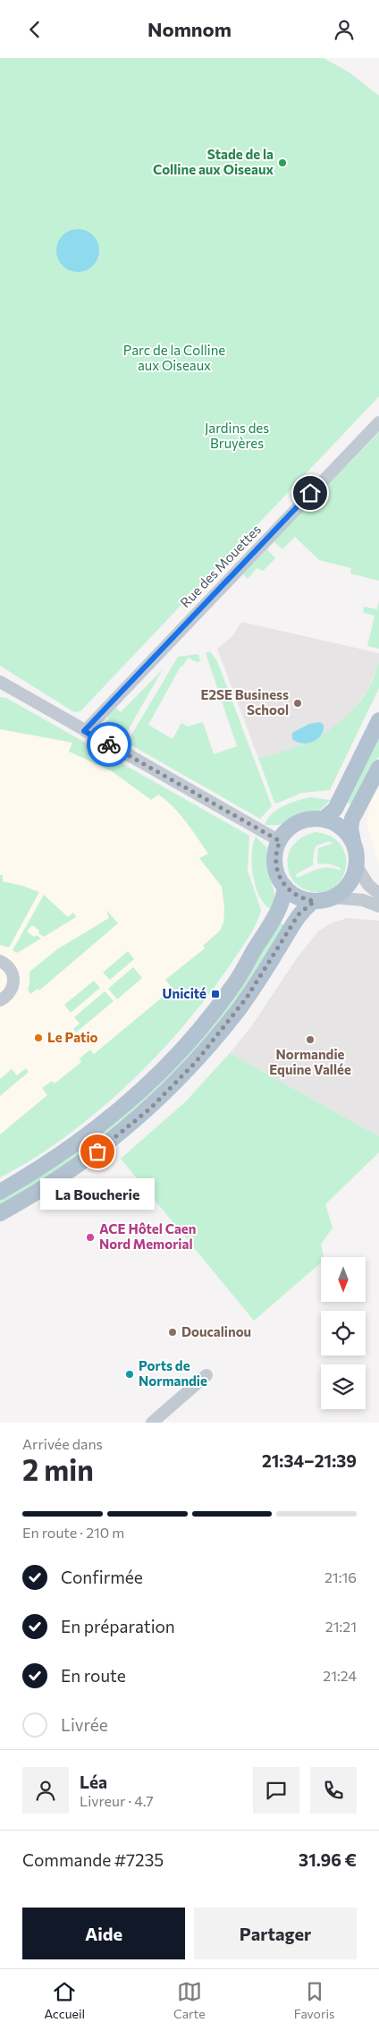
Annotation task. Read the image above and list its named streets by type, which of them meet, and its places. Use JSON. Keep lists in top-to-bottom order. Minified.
{"streets":{"street":["Rue des Mouettes"]},"parks":["Parc de la Colline aux Oiseaux","Jardins des Bruyères"],"places":{"other":["Stade de la Colline aux Oiseaux","E2SE Business School","Le Patio","Normandie Equine Vallée","La Boucherie","ACE Hôtel Caen Nord Memorial","Doucalinou","Ports de Normandie"],"transit":["Unicité"]},"north":"bottom","page":{"header":"Nomnom","bubble":"La Boucherie","heading":["2 min","Arrivée dans","21:34–21:39"],"panel":["Léa","Livreur · 4.7","Commande #7235","31.96 €"],"bar":"En route · 210 m","list":[["Confirmée","21:16"],["En préparation","21:21"],["En route","21:24"],"Livrée"],"buttons":["Aide","Partager"],"tabs":["Accueil","Carte","Favoris"]}}
